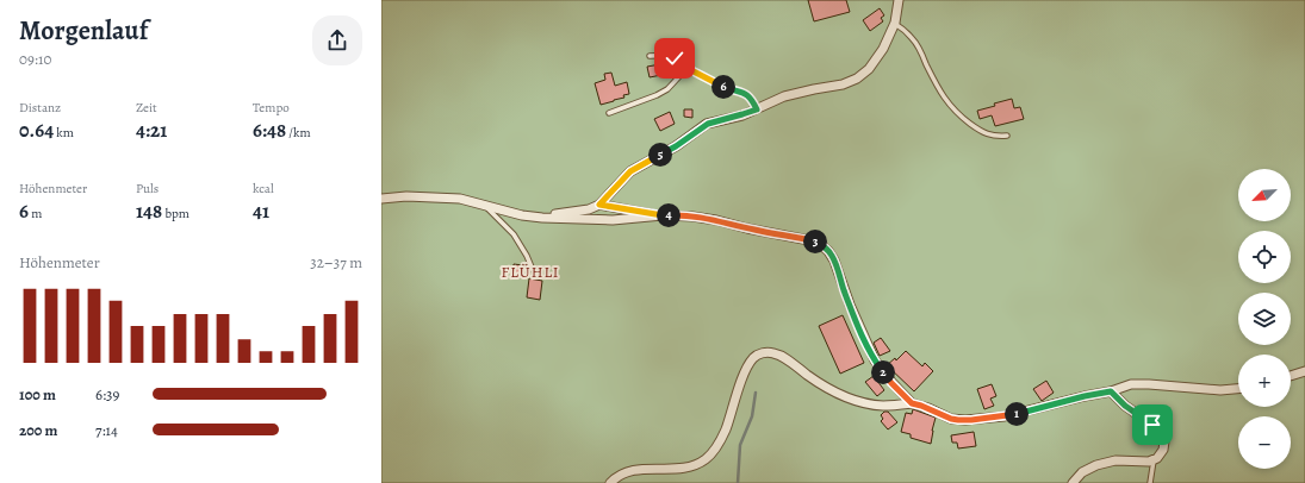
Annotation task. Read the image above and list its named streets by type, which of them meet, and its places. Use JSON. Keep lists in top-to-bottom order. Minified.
{"districts":["FLÜHLI"],"north":"bottom left","page":{"heading":["Morgenlauf","09:10"],"pins":["6","5","4","3","2","1"],"stats":[["Distanz","0.64 km"],["Zeit","4:21"],["Tempo","6:48 /km"],["Höhenmeter","6 m"],["Puls","148 bpm"],["kcal","41"]],"map_buttons":["+","−"],"chart":["Höhenmeter","32–37 m"],"list":[{"name":"100 m","note":"6:39"},{"name":"200 m","note":"7:14"}]}}
